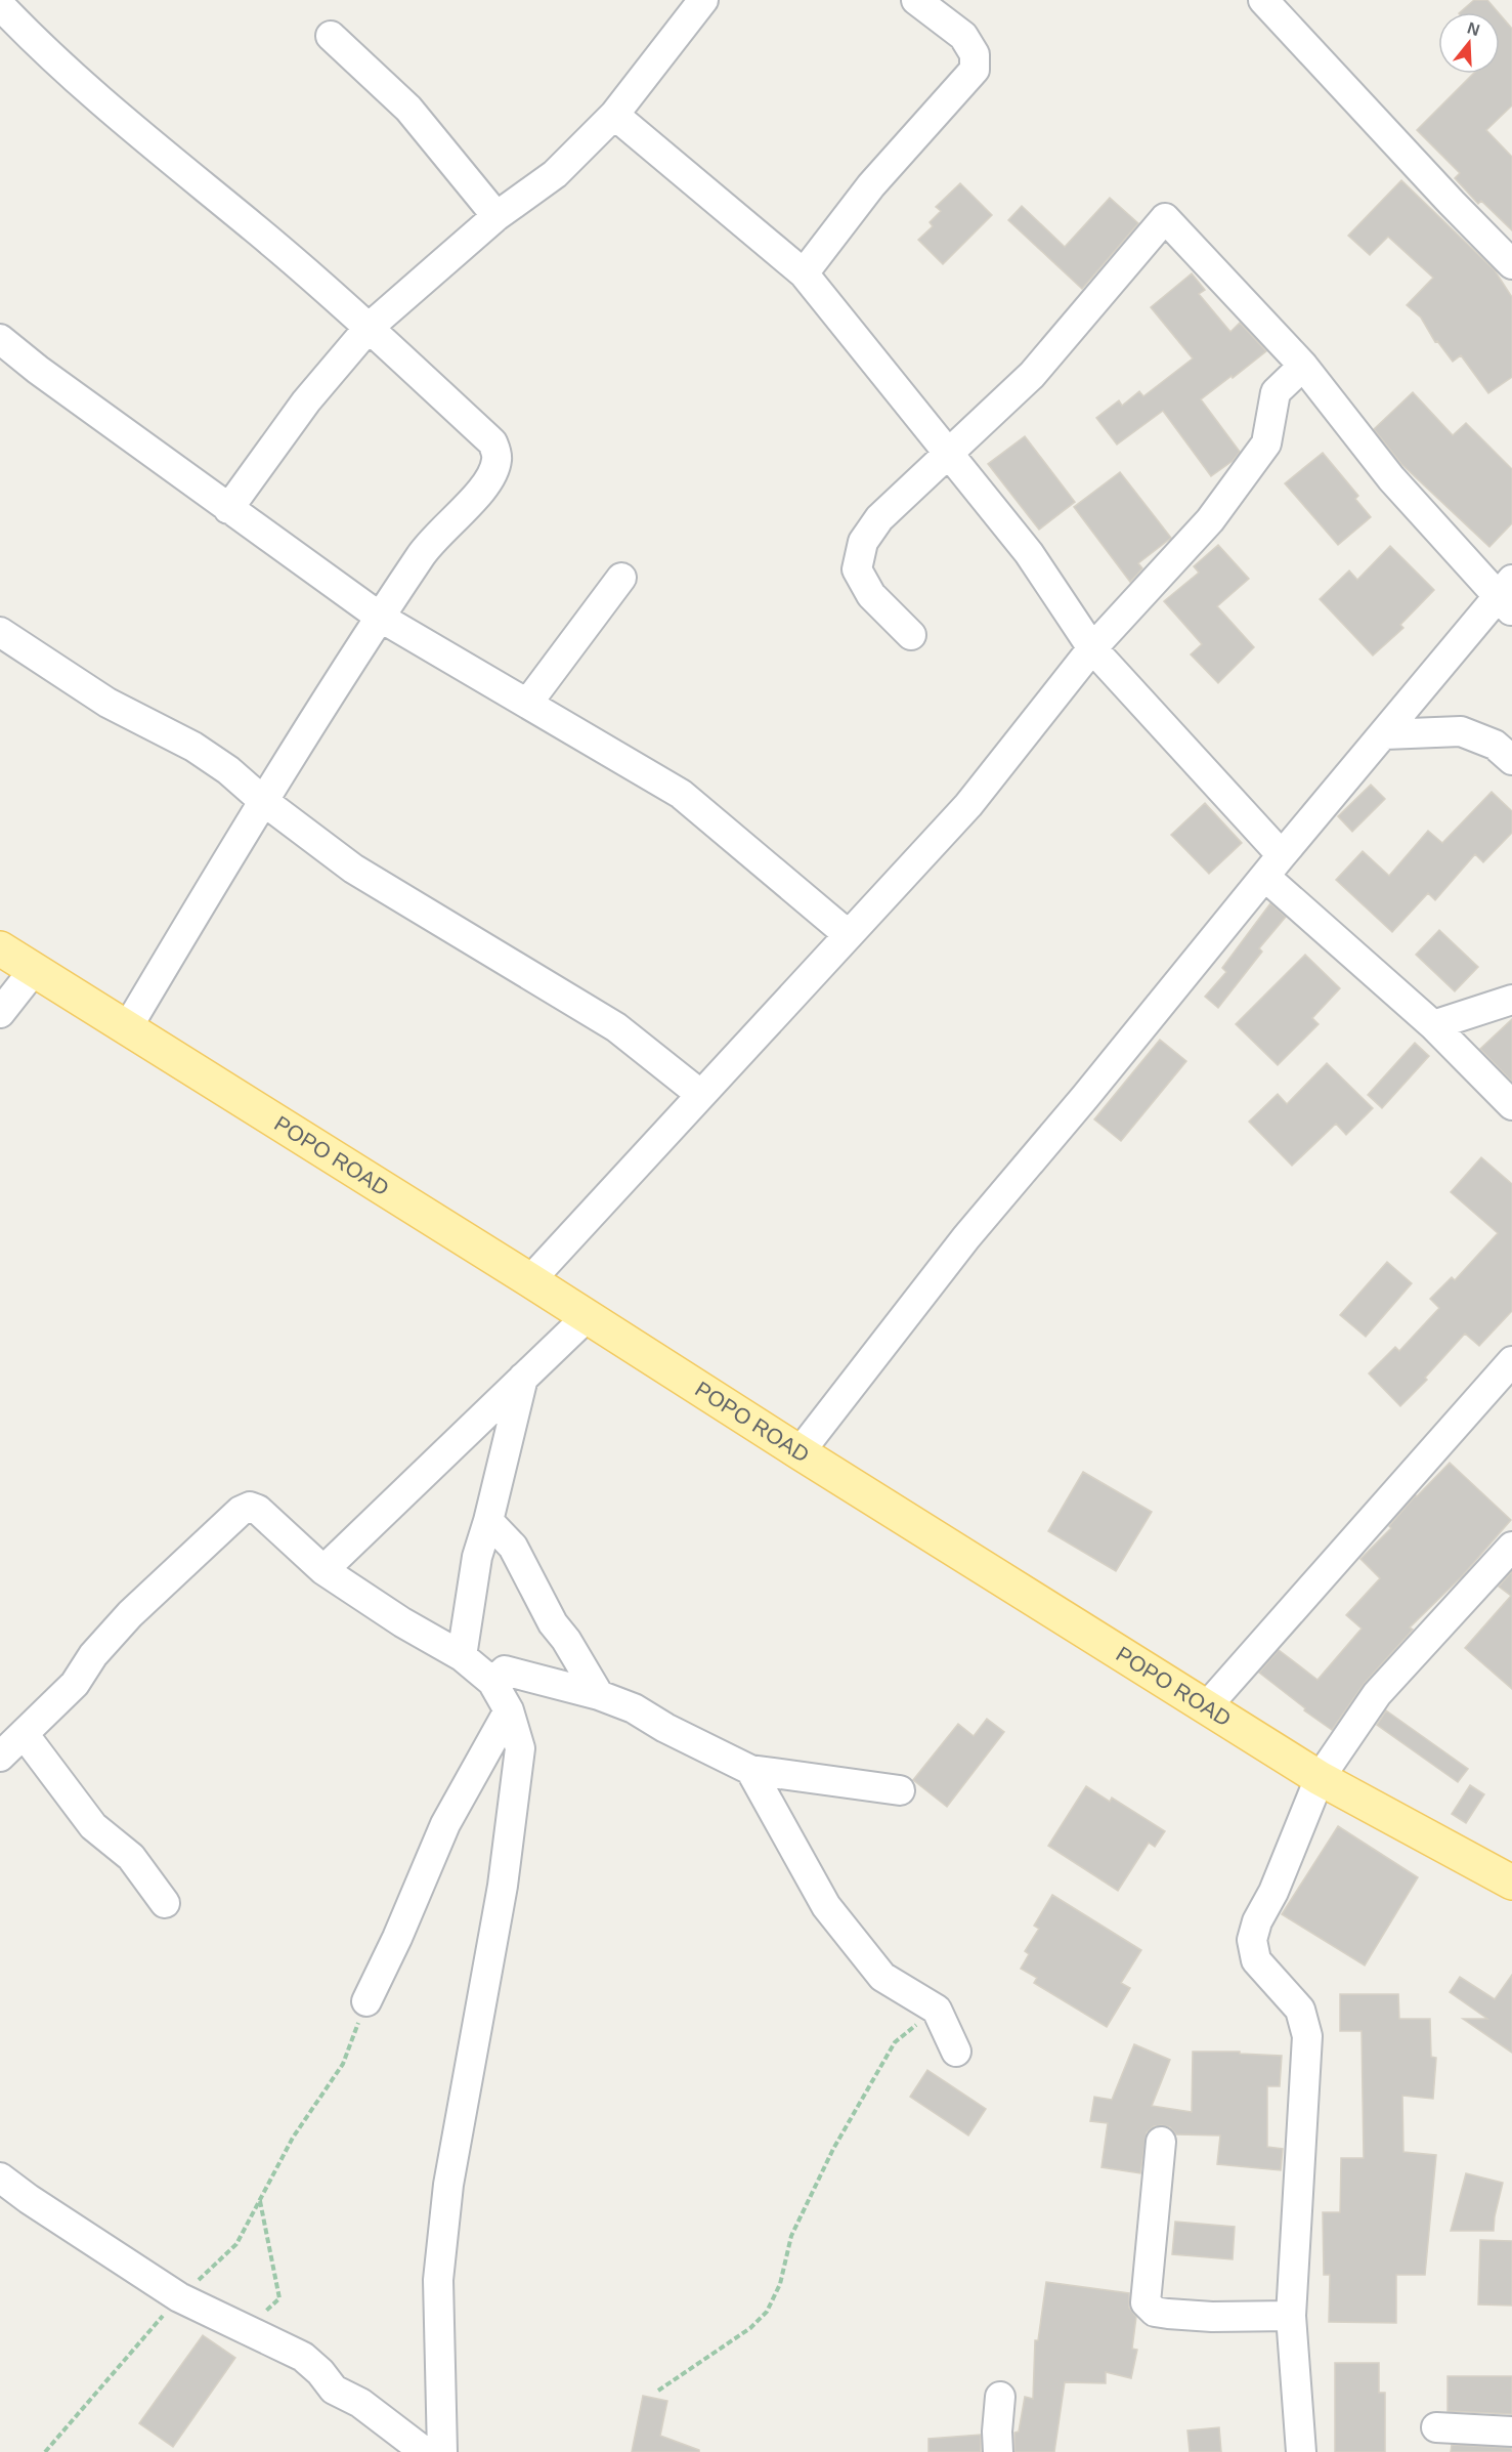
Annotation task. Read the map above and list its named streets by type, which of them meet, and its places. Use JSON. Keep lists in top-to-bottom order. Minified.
{"streets":{"main road":["POPO ROAD"]},"north":"top"}
